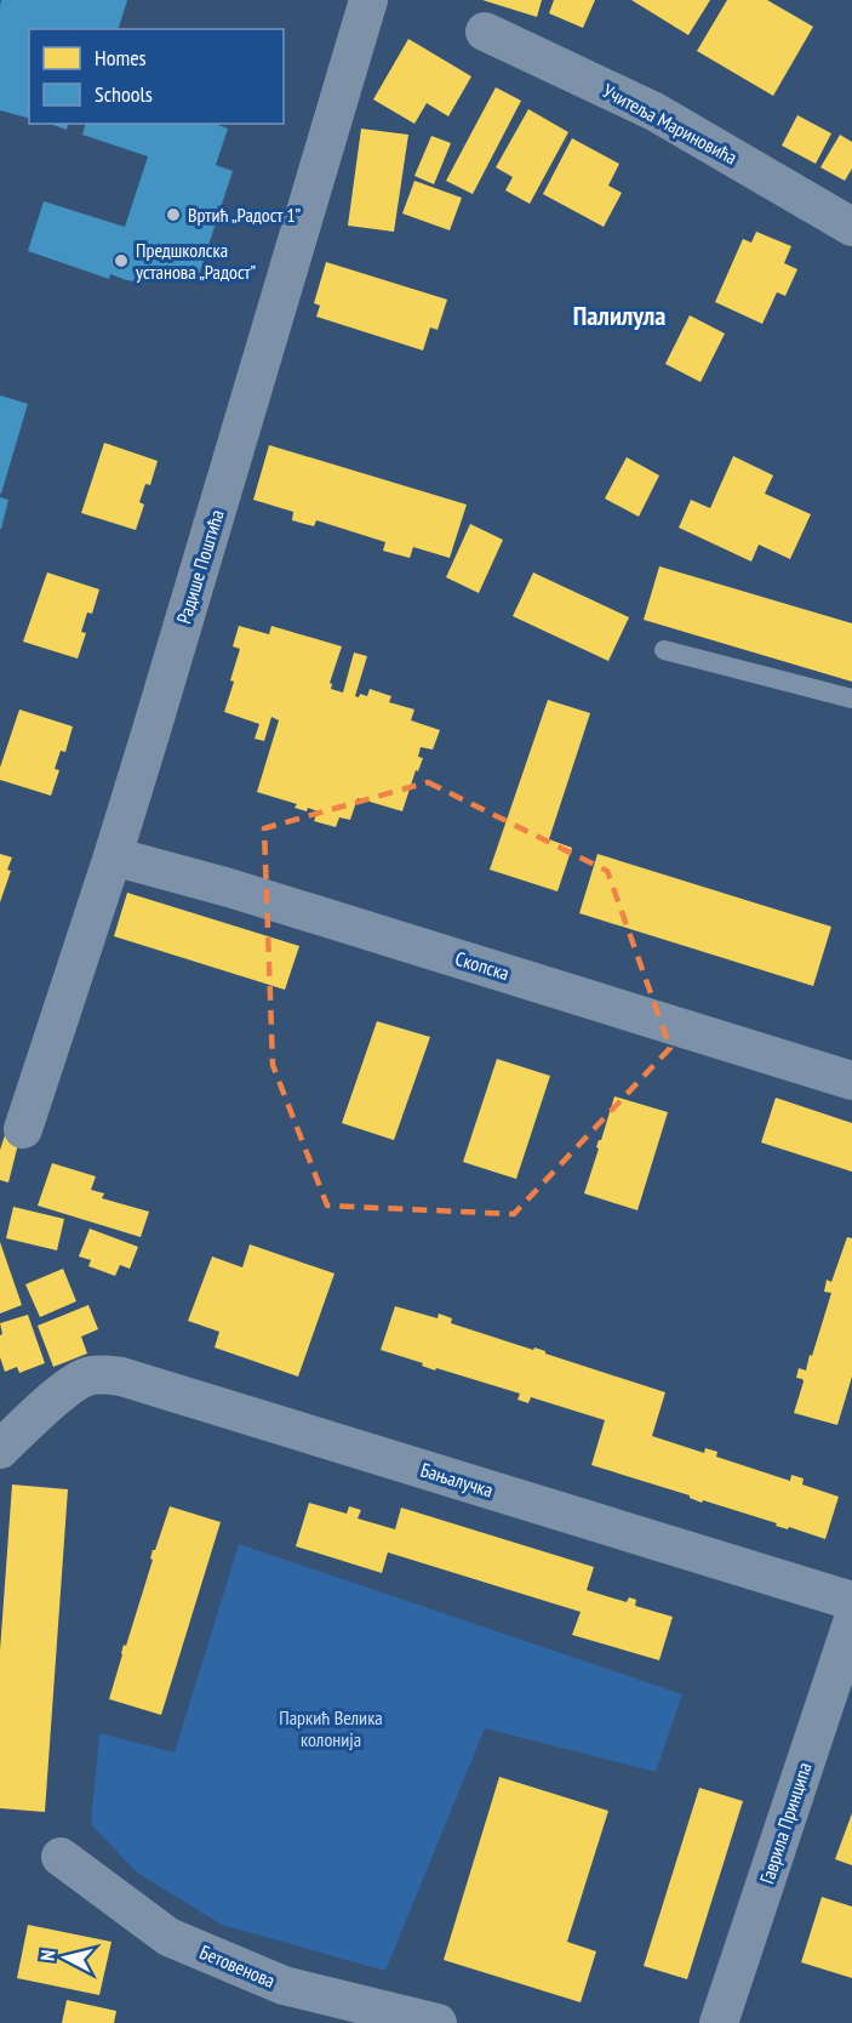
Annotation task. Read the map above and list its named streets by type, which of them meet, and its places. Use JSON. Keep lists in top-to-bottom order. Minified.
{"streets":{"street":["Учитеља Мариновића","Радише Поштића","Скопска","Бањалучка","Гаврила Принципа","Бетовенова"]},"crossings":[["Радише Поштића","Скопска"]],"districts":["Палилула"],"parks":["Паркић Велика колонија"],"places":["Вртић „Радост 1”","Предшколска установа „Радост”"],"legend":["Homes","Schools"],"north":"left"}
